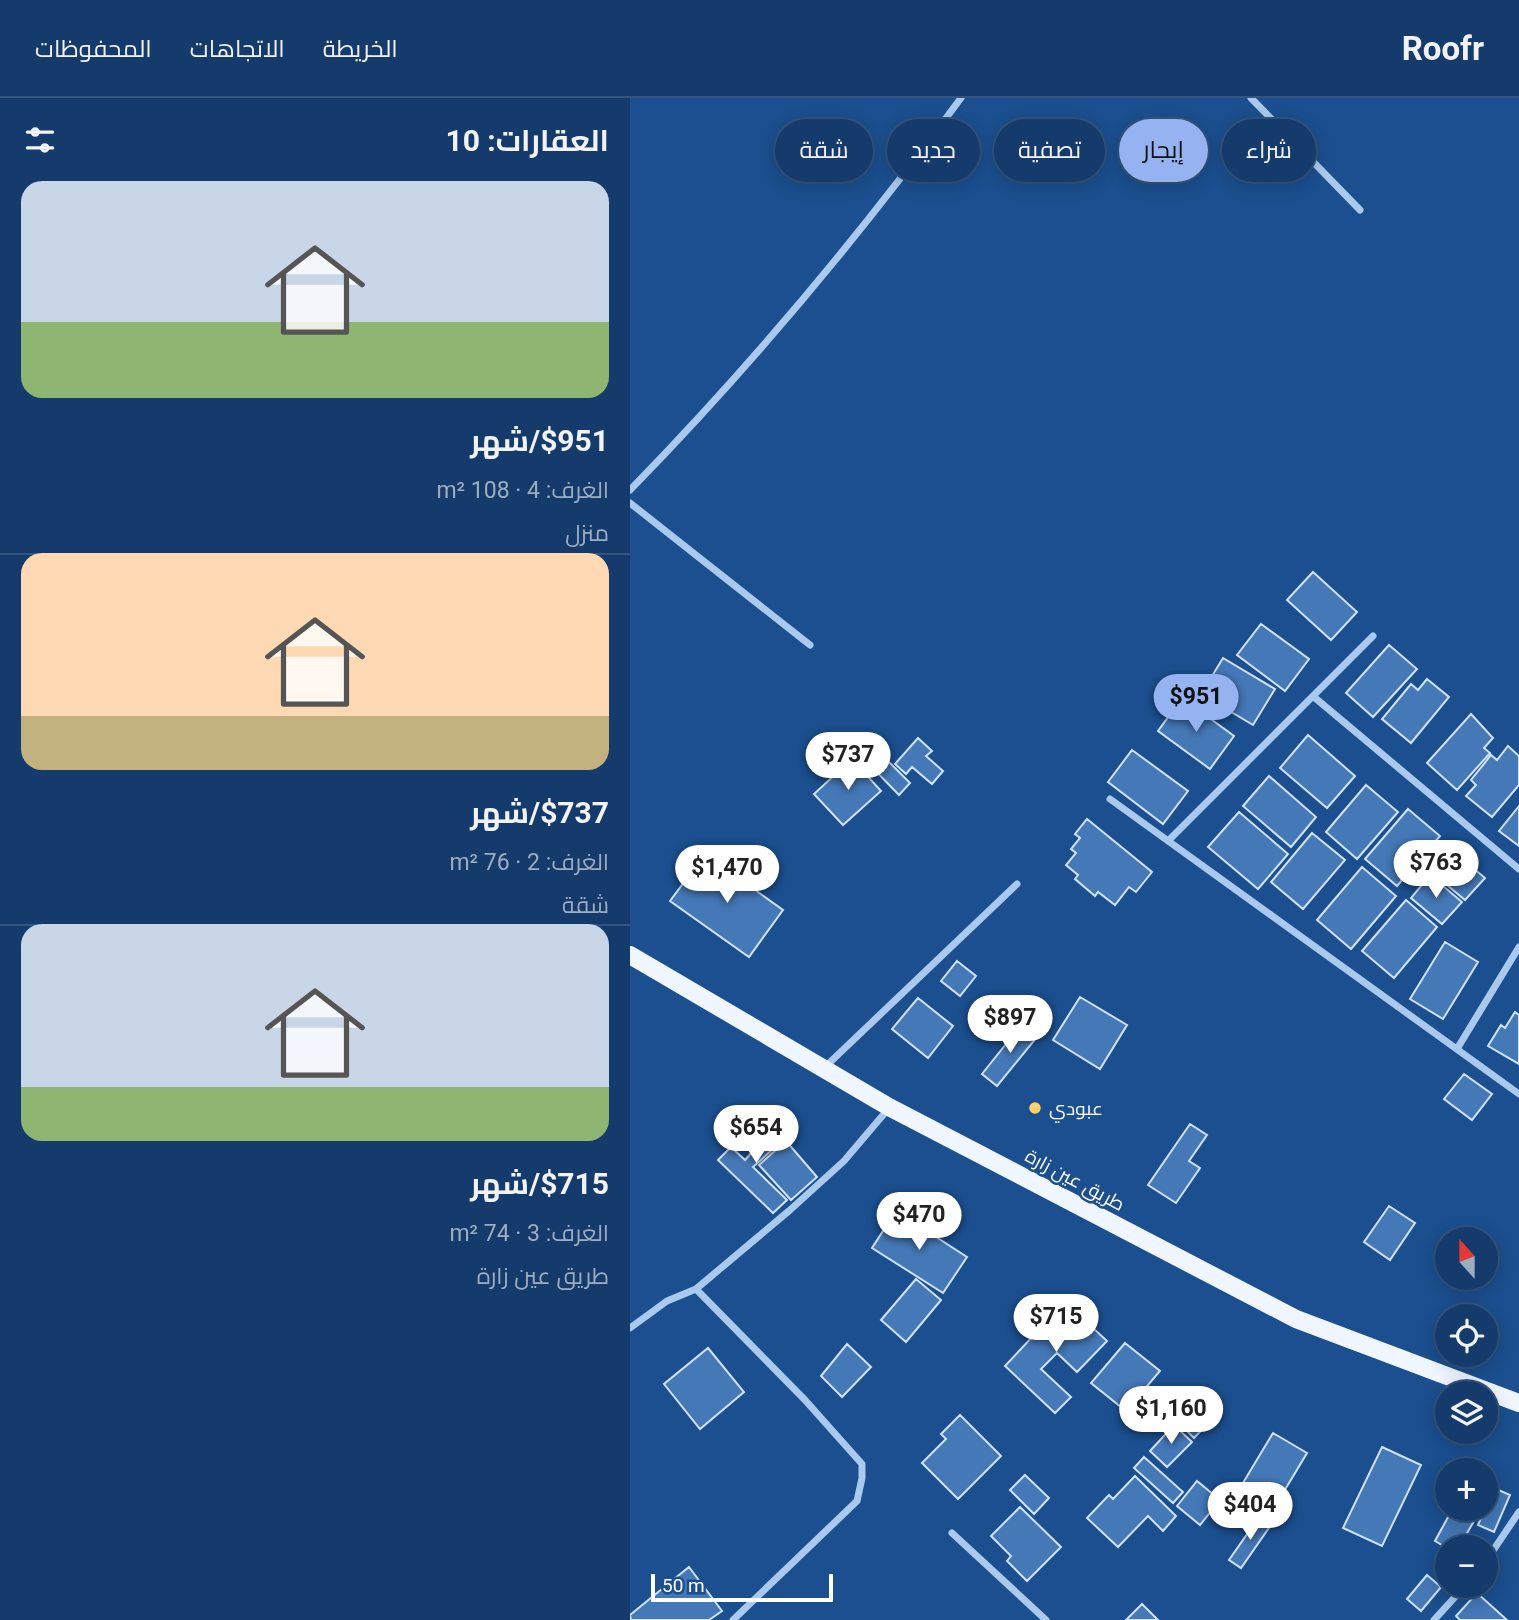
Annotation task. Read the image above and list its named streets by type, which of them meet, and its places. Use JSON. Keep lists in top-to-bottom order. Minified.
{"streets":{"main road":["طريق عين زارة"]},"places":["عبودي"],"scale_bar":"50 m","north":"top","page":{"header":"Roofr","nav":["الخريطة","الاتجاهات","المحفوظات"],"heading":"العقارات: 10","chip":["شراء","إيجار","تصفية","جديد","شقة"],"list":[{"name":"$951/شهر","note":"الغرف: 4 · 108 m² · منزل"},{"name":"$737/شهر","note":"الغرف: 2 · 76 m² · شقة"},{"name":"$715/شهر","note":"الغرف: 3 · 74 m² · طريق عين زارة"}],"price":["$951","$737","$763","$1,470","$897","$654","$470","$715","$1,160","$404"],"map_buttons":["+","−"],"scale":"50 m"}}
